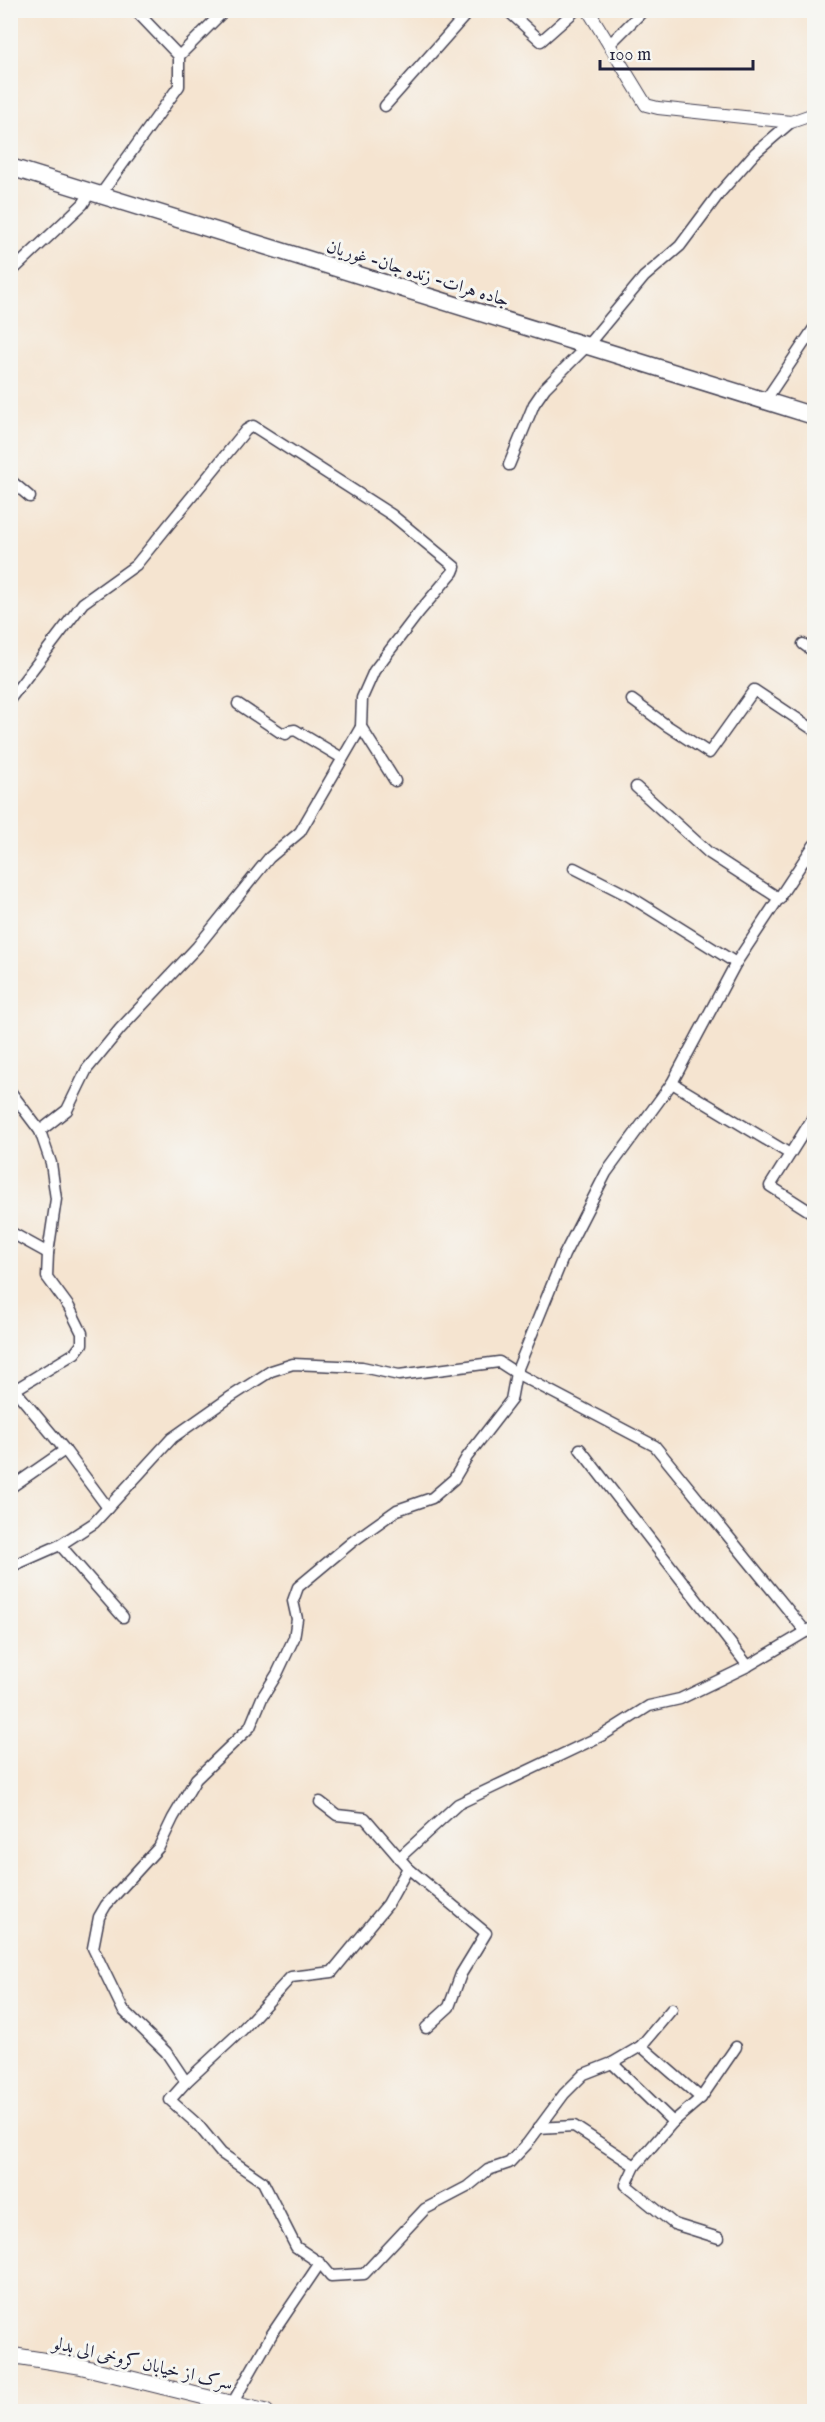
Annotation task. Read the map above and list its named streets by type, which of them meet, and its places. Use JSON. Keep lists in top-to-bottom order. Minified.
{"streets":{"main road":["جاده هرات- زنده جان- غوریان","سرک از خیابان کروخی الی بدلو"]},"scale_bar":"100 m"}
